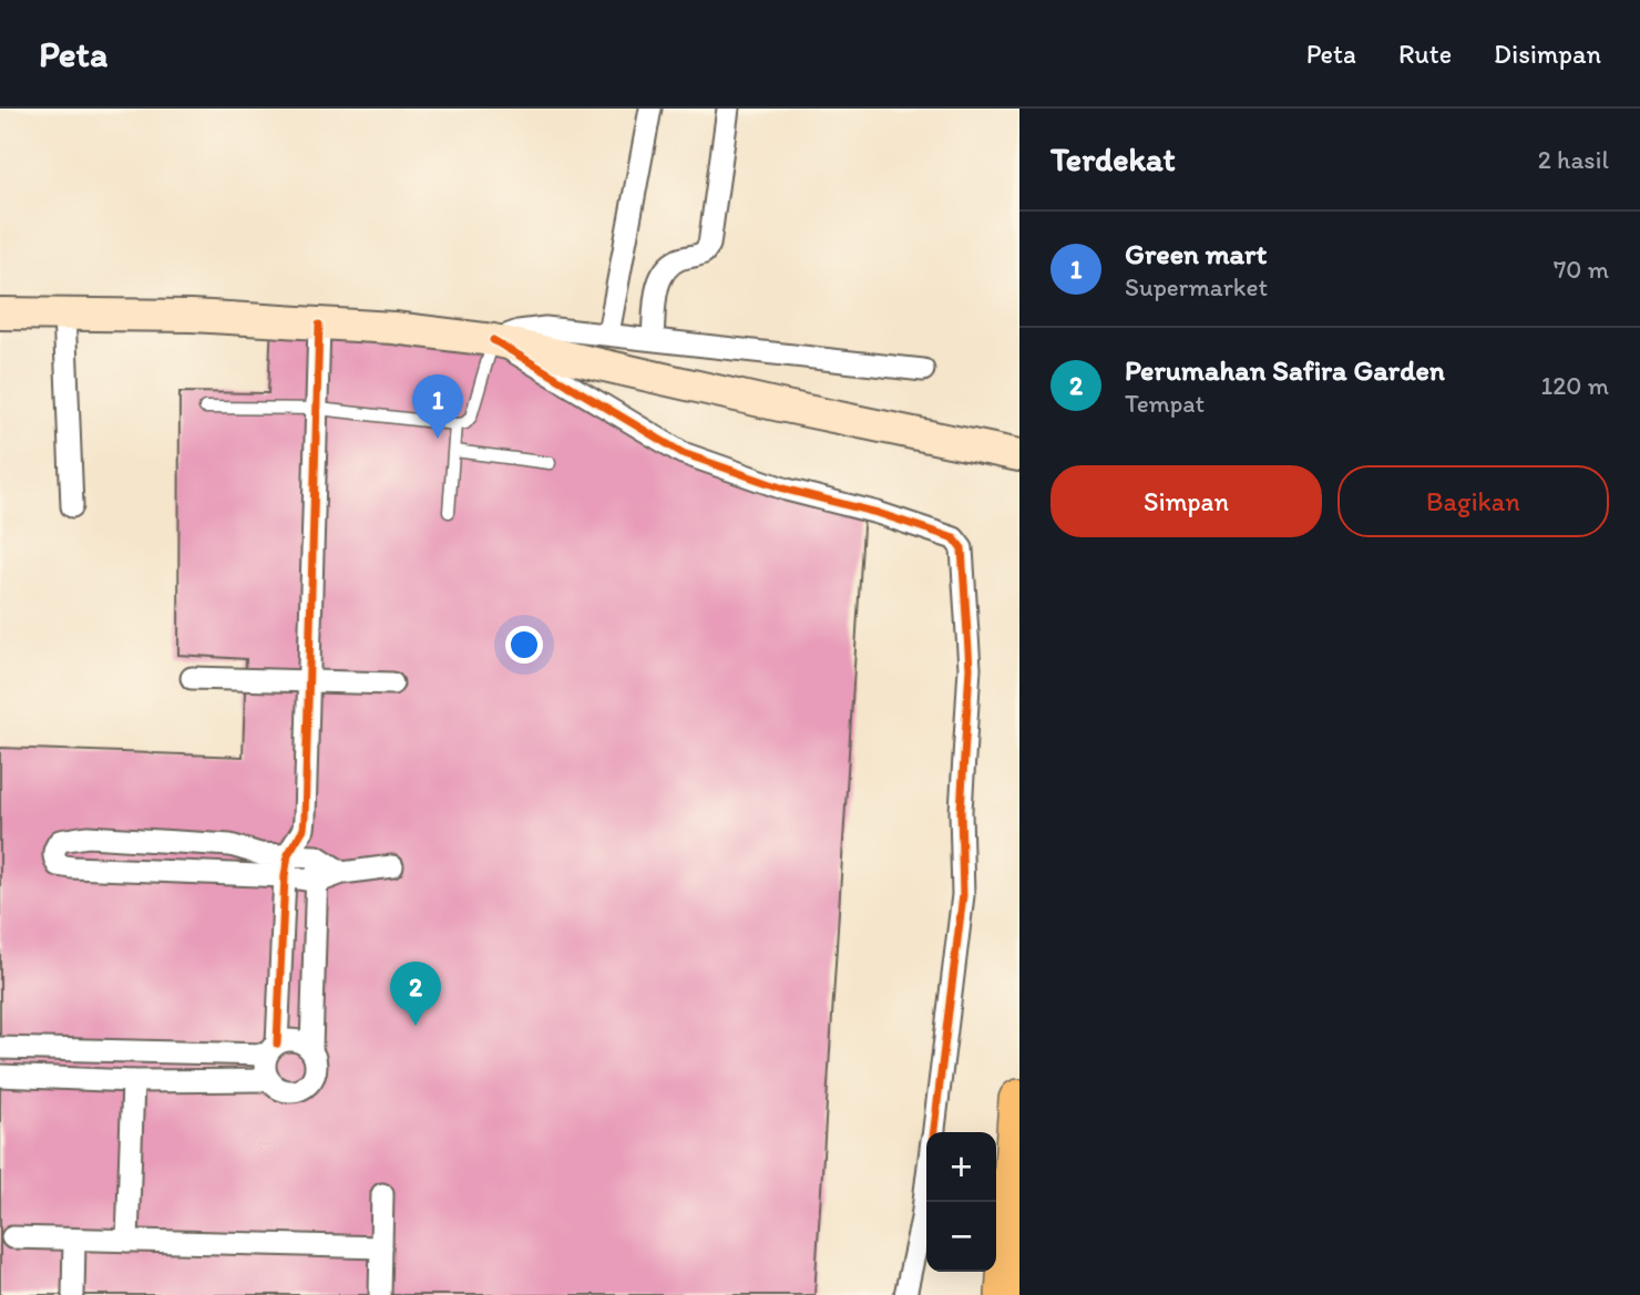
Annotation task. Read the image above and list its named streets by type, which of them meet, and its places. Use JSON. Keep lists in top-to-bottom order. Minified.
{"page":{"header":"Peta","nav":["Peta","Rute","Disimpan"],"heading":["Terdekat","2 hasil"],"list":[{"mark":"1","name":"Green mart","note":"Supermarket","value":"70 m"},{"mark":"2","name":"Perumahan Safira Garden","note":"Tempat","value":"120 m"}],"pins":["1","2"],"buttons":["Simpan","Bagikan"],"map_buttons":["+","−"]}}
